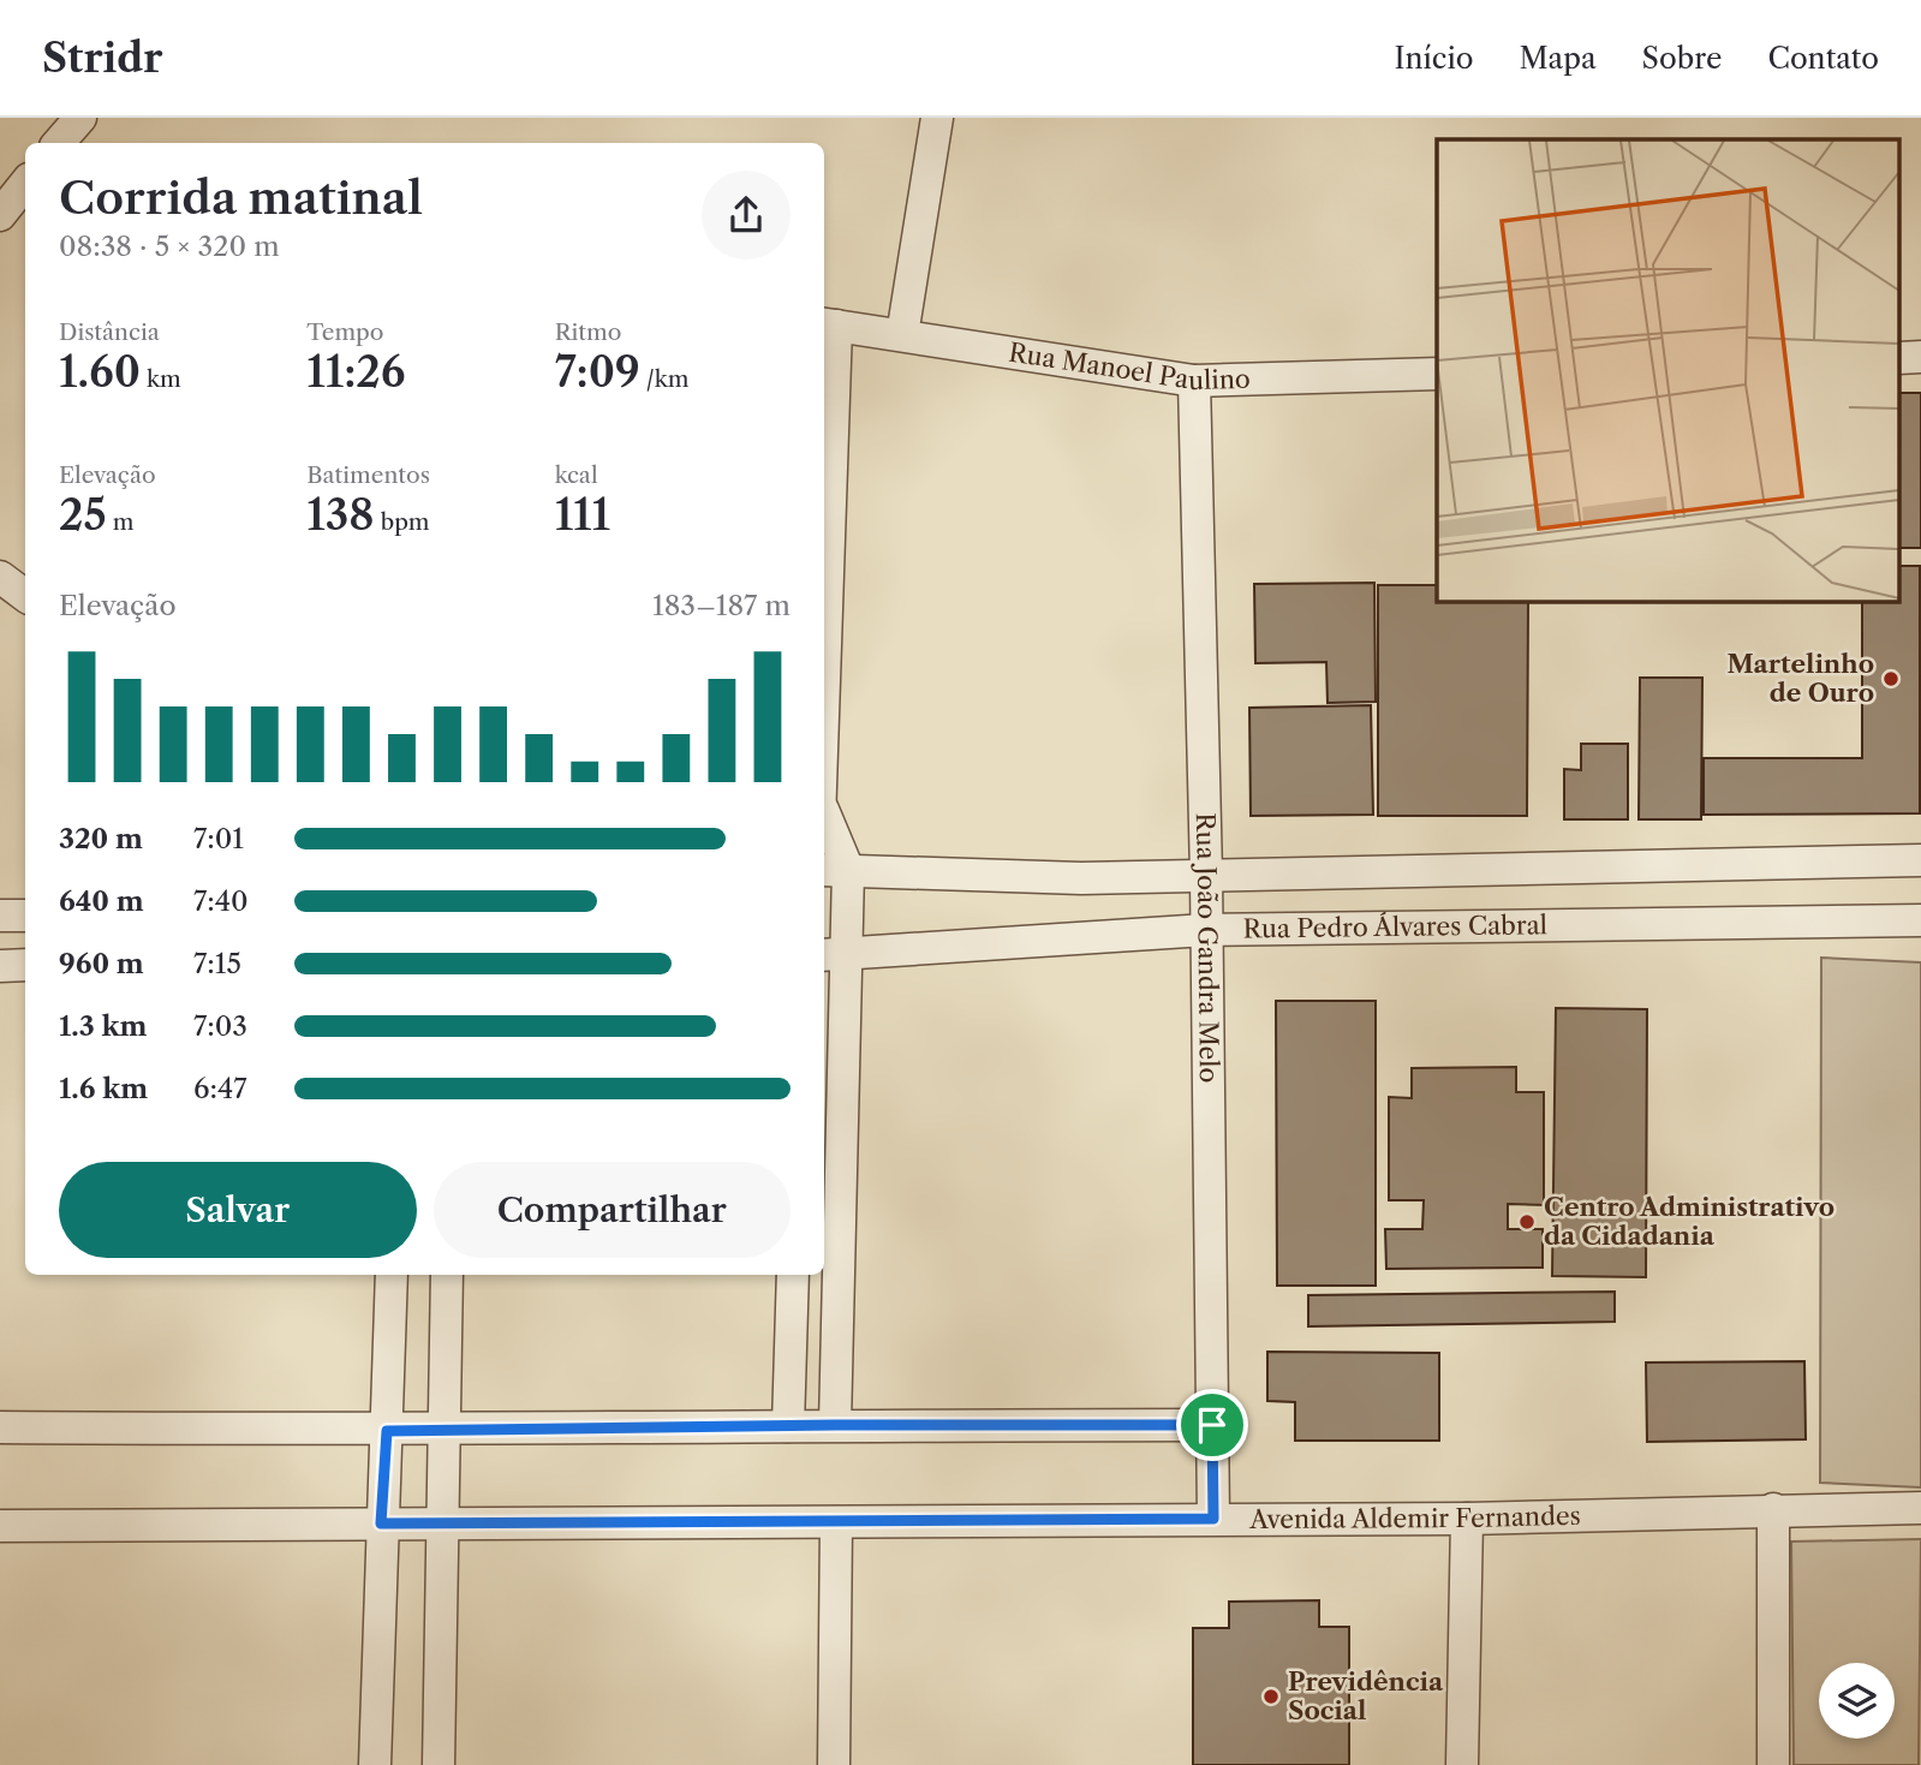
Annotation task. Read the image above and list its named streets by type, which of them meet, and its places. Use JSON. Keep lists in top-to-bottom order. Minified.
{"streets":{"street":["Rua Manoel Paulino","Rua Pedro Álvares Cabral","Rua João Gandra Melo","Avenida Aldemir Fernandes"]},"crossings":[["Rua Manoel Paulino","Rua João Gandra Melo"],["Rua Pedro Álvares Cabral","Rua João Gandra Melo"],["Rua João Gandra Melo","Avenida Aldemir Fernandes"]],"places":["Martelinho de Ouro","Centro Administrativo da Cidadania","Previdência Social"],"page":{"header":"Stridr","nav":["Início","Mapa","Sobre","Contato"],"heading":["Corrida matinal","08:38 · 5 × 320 m"],"stats":[["Distância","1.60 km"],["Tempo","11:26"],["Ritmo","7:09 /km"],["Elevação","25 m"],["Batimentos","138 bpm"],["kcal","111"]],"chart":["Elevação","183–187 m"],"list":[{"name":"320 m","note":"7:01"},{"name":"640 m","note":"7:40"},{"name":"960 m","note":"7:15"},{"name":"1.3 km","note":"7:03"},{"name":"1.6 km","note":"6:47"}],"buttons":["Salvar","Compartilhar"]}}
